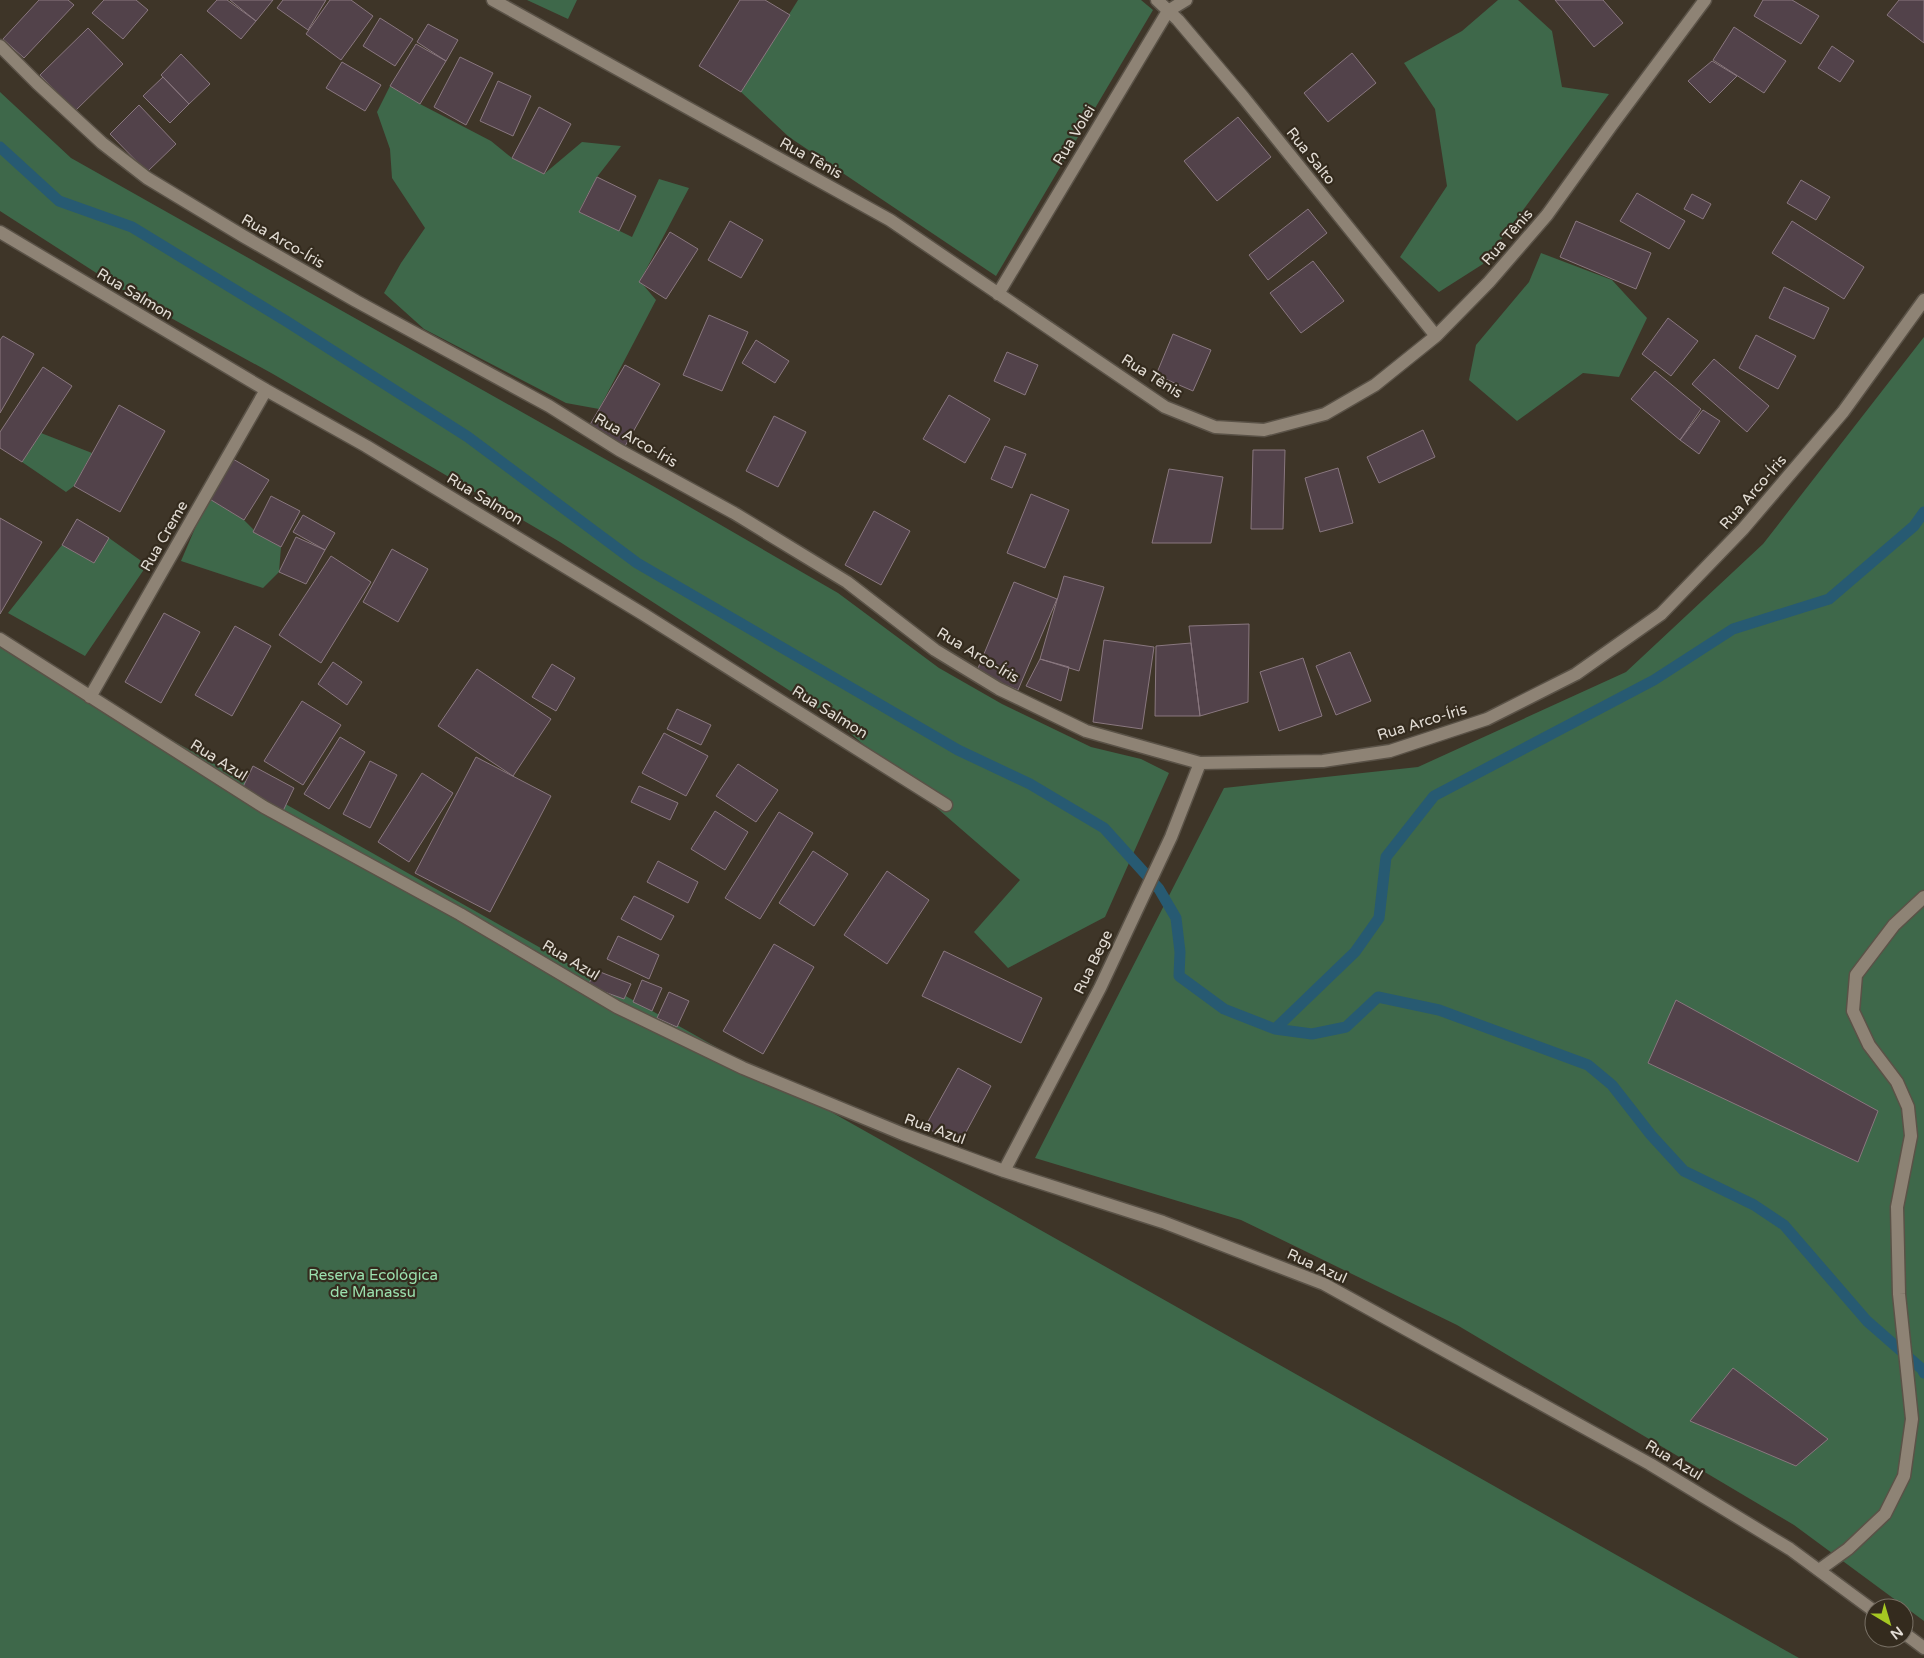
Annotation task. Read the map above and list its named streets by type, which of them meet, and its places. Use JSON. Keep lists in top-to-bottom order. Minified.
{"streets":{"street":["Rua Volei","Rua Salto","Rua Tênis","Rua Arco-Íris","Rua Salmon","Rua Creme","Rua Azul","Rua Bege"]},"crossings":[["Rua Volei","Rua Salto"],["Rua Volei","Rua Tênis"],["Rua Salto","Rua Tênis"],["Rua Arco-Íris","Rua Bege"],["Rua Salmon","Rua Creme"],["Rua Creme","Rua Azul"],["Rua Azul","Rua Bege"]],"parks":["Reserva Ecológica de Manassu"],"north":"bottom right"}
